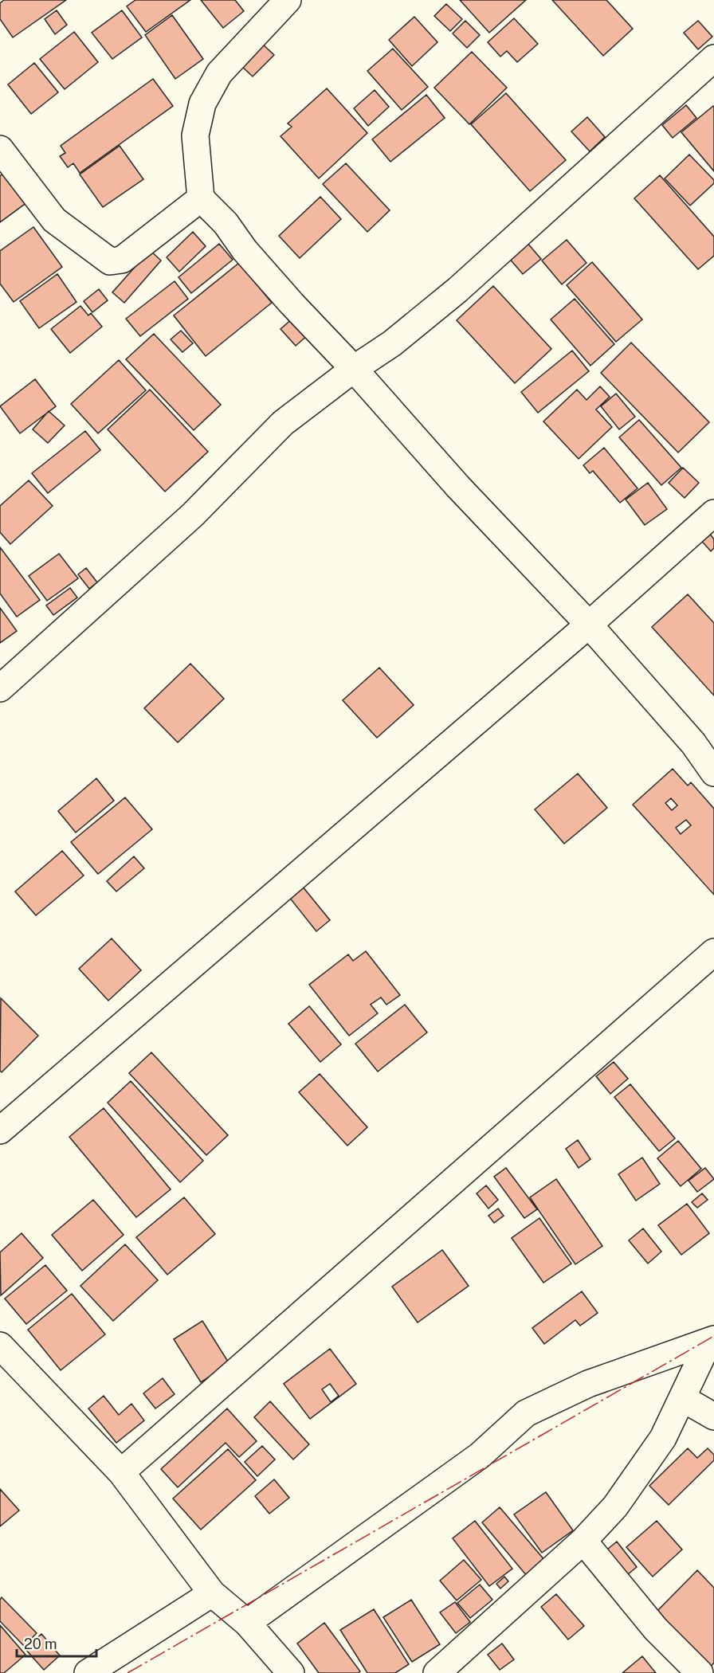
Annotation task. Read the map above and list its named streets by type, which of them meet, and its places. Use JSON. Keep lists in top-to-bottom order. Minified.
{"scale_bar":"20 m"}
